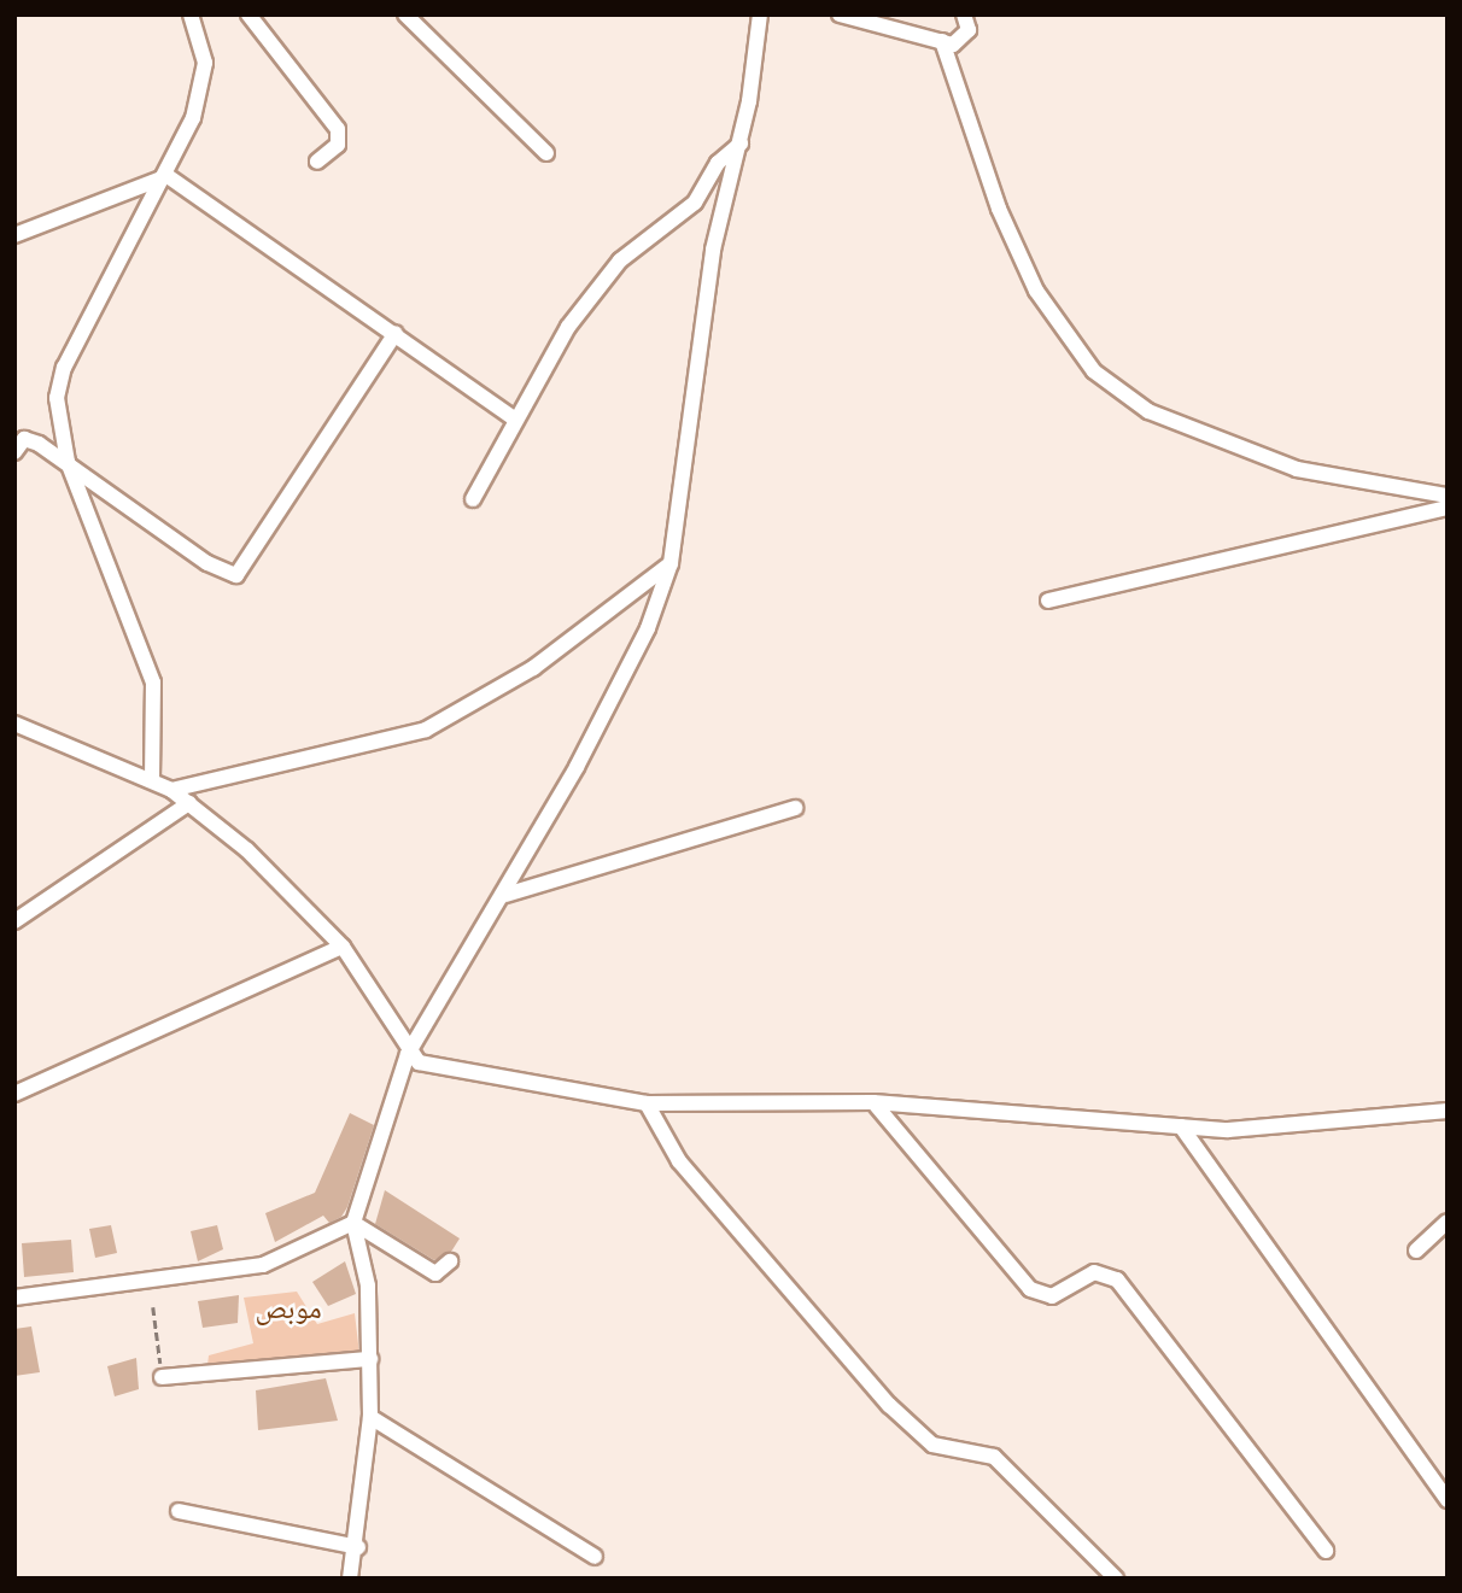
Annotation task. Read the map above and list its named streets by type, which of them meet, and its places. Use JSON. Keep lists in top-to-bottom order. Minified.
{"districts":["موبص"]}
